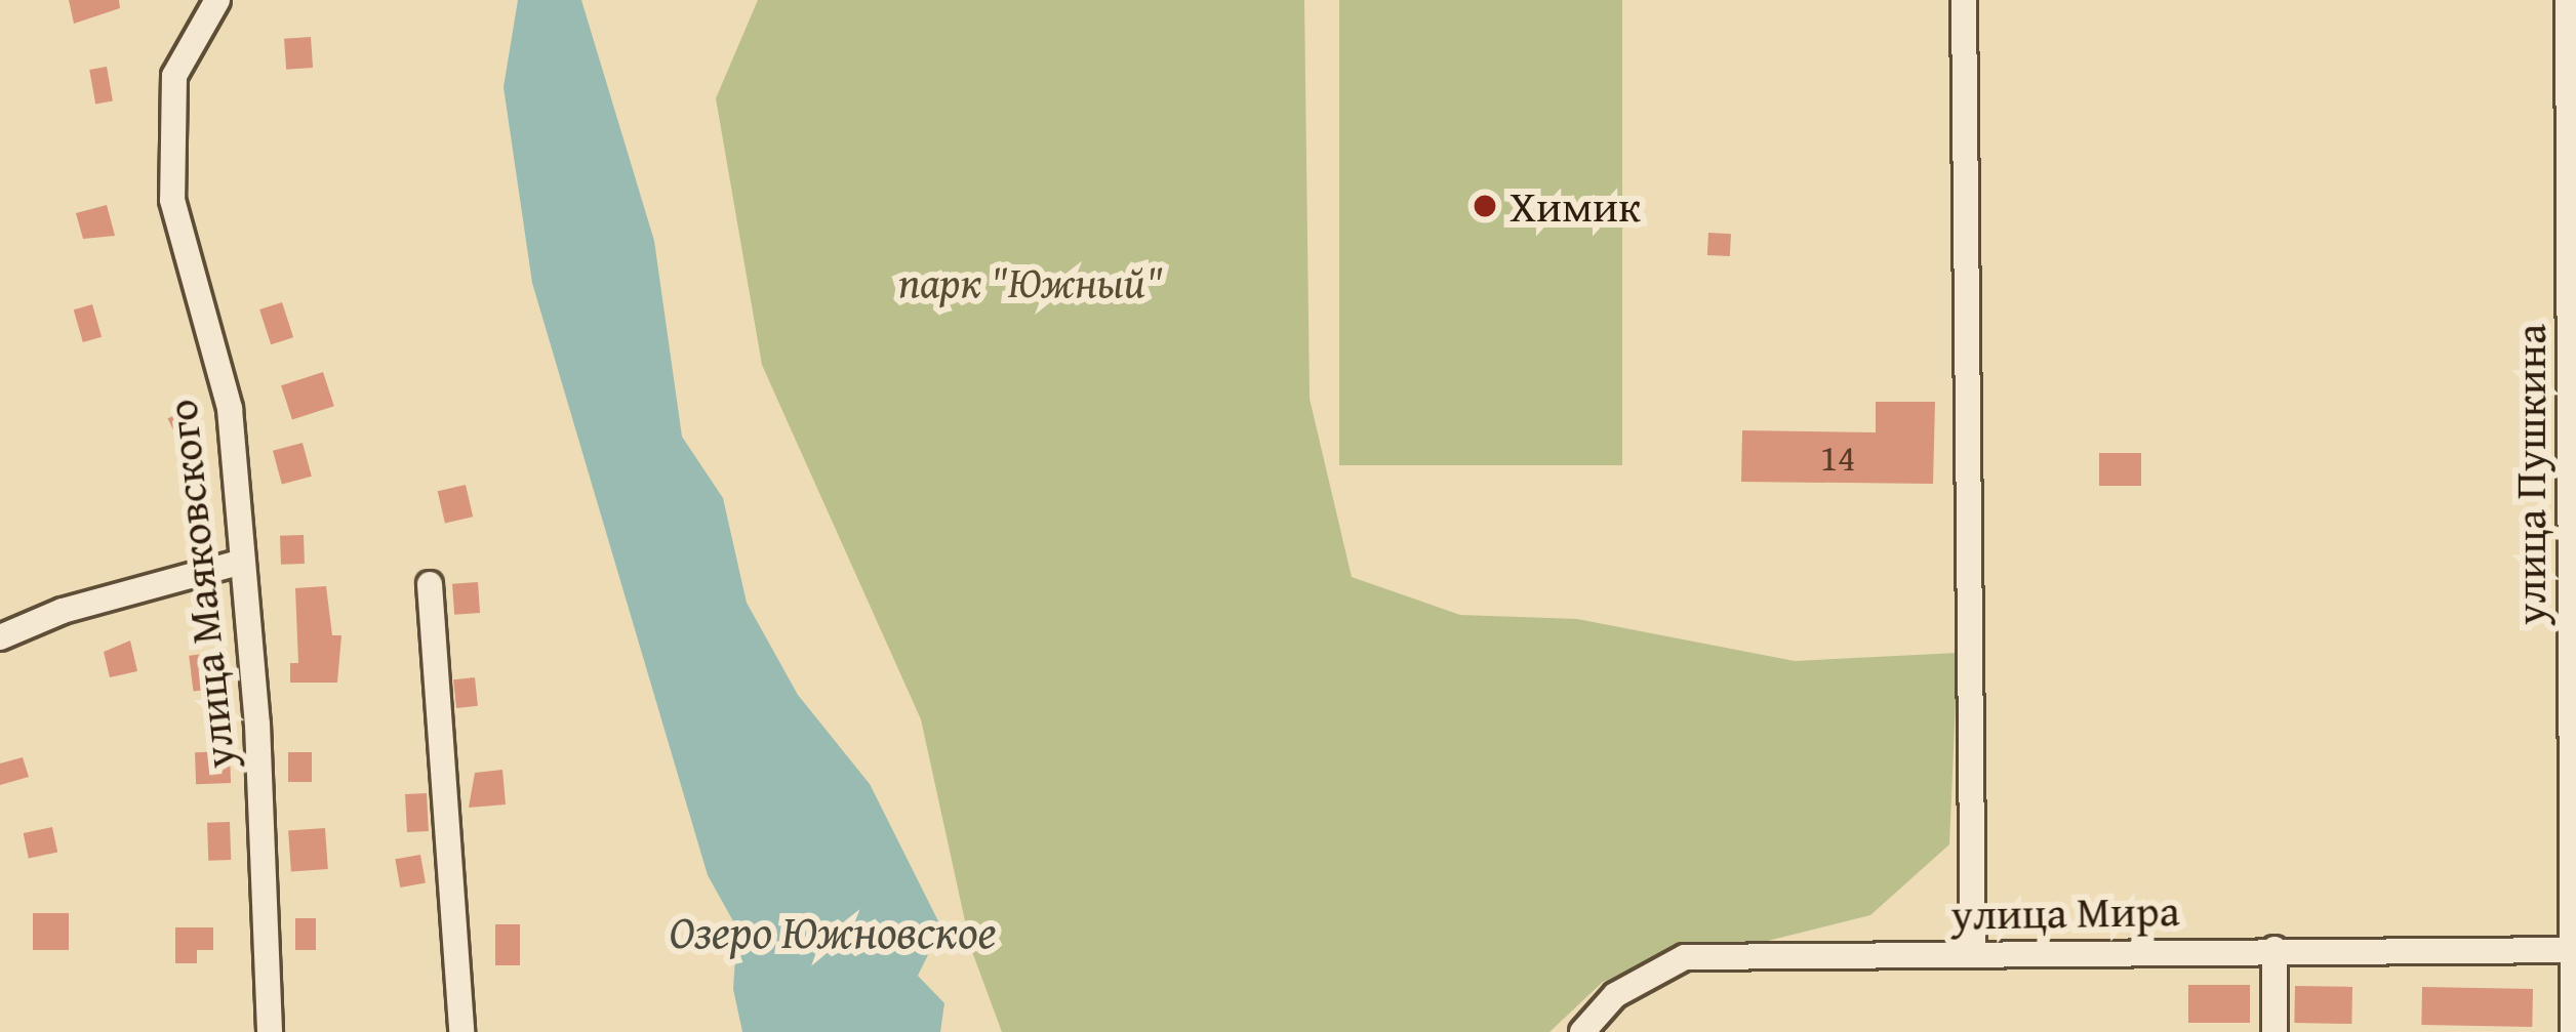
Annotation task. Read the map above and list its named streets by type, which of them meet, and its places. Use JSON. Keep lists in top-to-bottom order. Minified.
{"streets":{"street":["улица Пушкина","улица Маяковского","улица Мира"]},"crossings":[["улица Пушкина","улица Мира"]],"water":["Озеро Южновское"],"parks":["парк \"Южный\""],"places":["Химик"],"house_numbers":["14"]}
